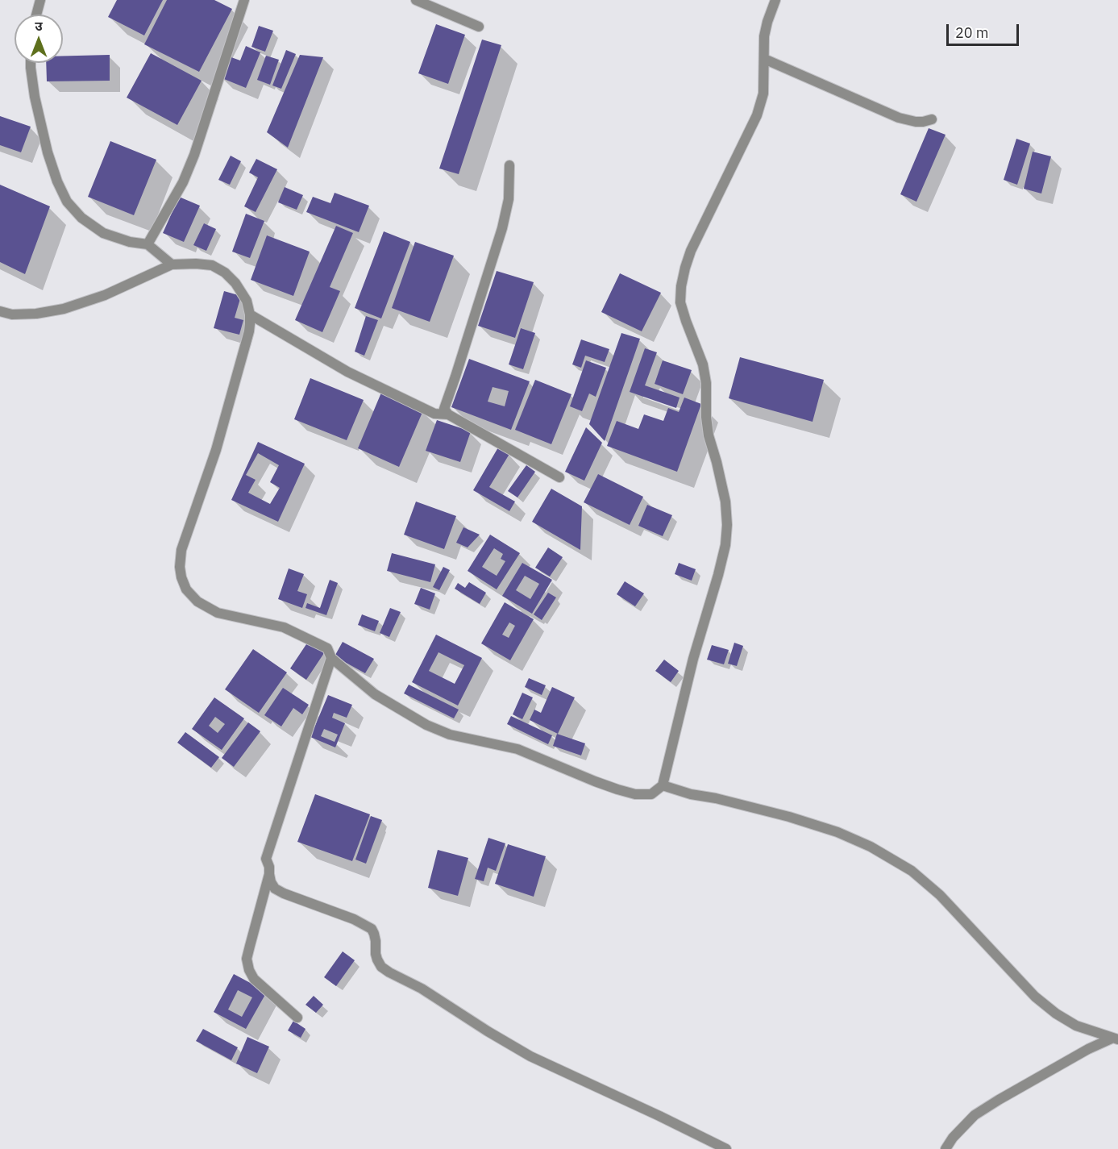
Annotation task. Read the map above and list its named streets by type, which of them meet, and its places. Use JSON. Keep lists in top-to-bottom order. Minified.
{"scale_bar":"20 m","north":"top"}
